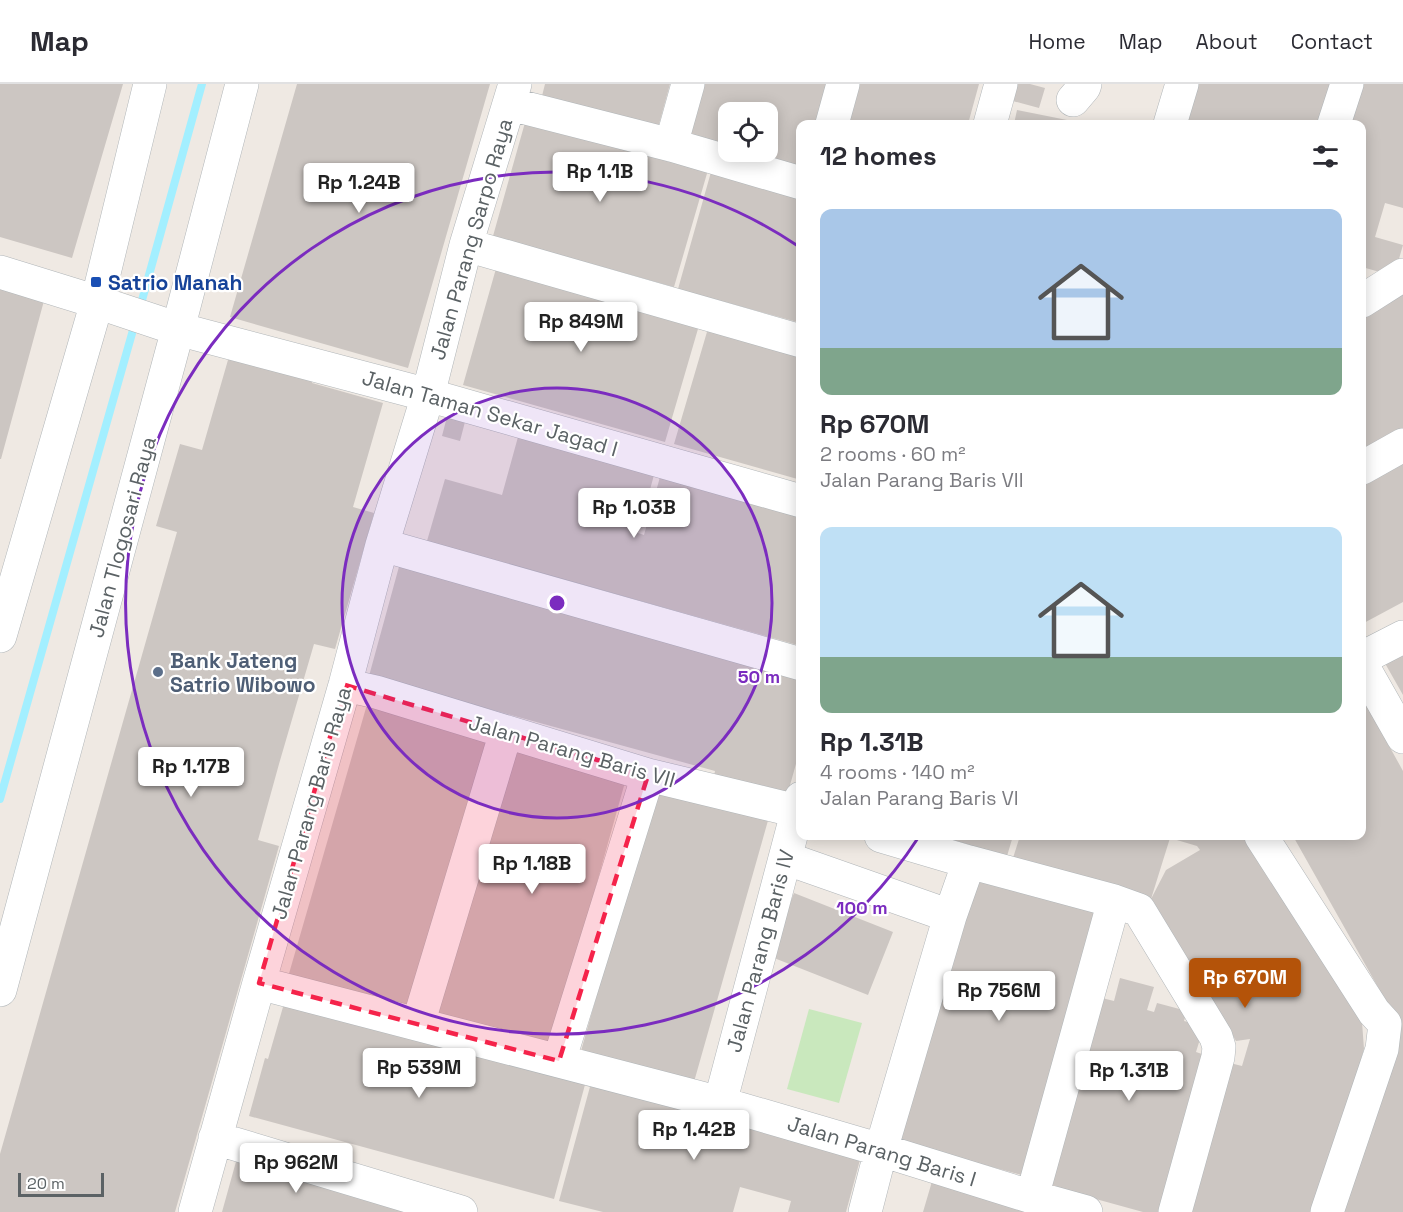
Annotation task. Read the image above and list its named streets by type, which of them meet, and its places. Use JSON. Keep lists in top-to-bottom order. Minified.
{"streets":{"street":["Jalan Parang Sarpo Raya","Jalan Taman Sekar Jagad I","Jalan Tlogosari Raya","Jalan Parang Baris VII","Jalan Parang Baris Raya","Jalan Parang Baris IV","Jalan Parang Baris I"]},"crossings":[["Jalan Parang Sarpo Raya","Jalan Taman Sekar Jagad I"],["Jalan Parang Sarpo Raya","Jalan Parang Baris Raya"],["Jalan Taman Sekar Jagad I","Jalan Tlogosari Raya"],["Jalan Taman Sekar Jagad I","Jalan Parang Baris Raya"],["Jalan Parang Baris VII","Jalan Parang Baris Raya"],["Jalan Parang Baris Raya","Jalan Parang Baris I"],["Jalan Parang Baris IV","Jalan Parang Baris I"]],"places":{"transit":["Satrio Manah"],"other":["Bank Jateng Satrio Wibowo"]},"scale_bar":"20 m","page":{"header":"Map","nav":["Home","Map","About","Contact"],"heading":"12 homes","price":["Rp 1.1B","Rp 1.24B","Rp 849M","Rp 1.03B","Rp 1.17B","Rp 1.18B","Rp 670M","Rp 756M","Rp 539M","Rp 1.31B","Rp 1.42B","Rp 962M"],"list":[{"name":"Rp 670M","note":"2 rooms · 60 m² · Jalan Parang Baris VII"},{"name":"Rp 1.31B","note":"4 rooms · 140 m² · Jalan Parang Baris VI"}],"scale":"20 m"},"rings":["50 m","100 m"]}
